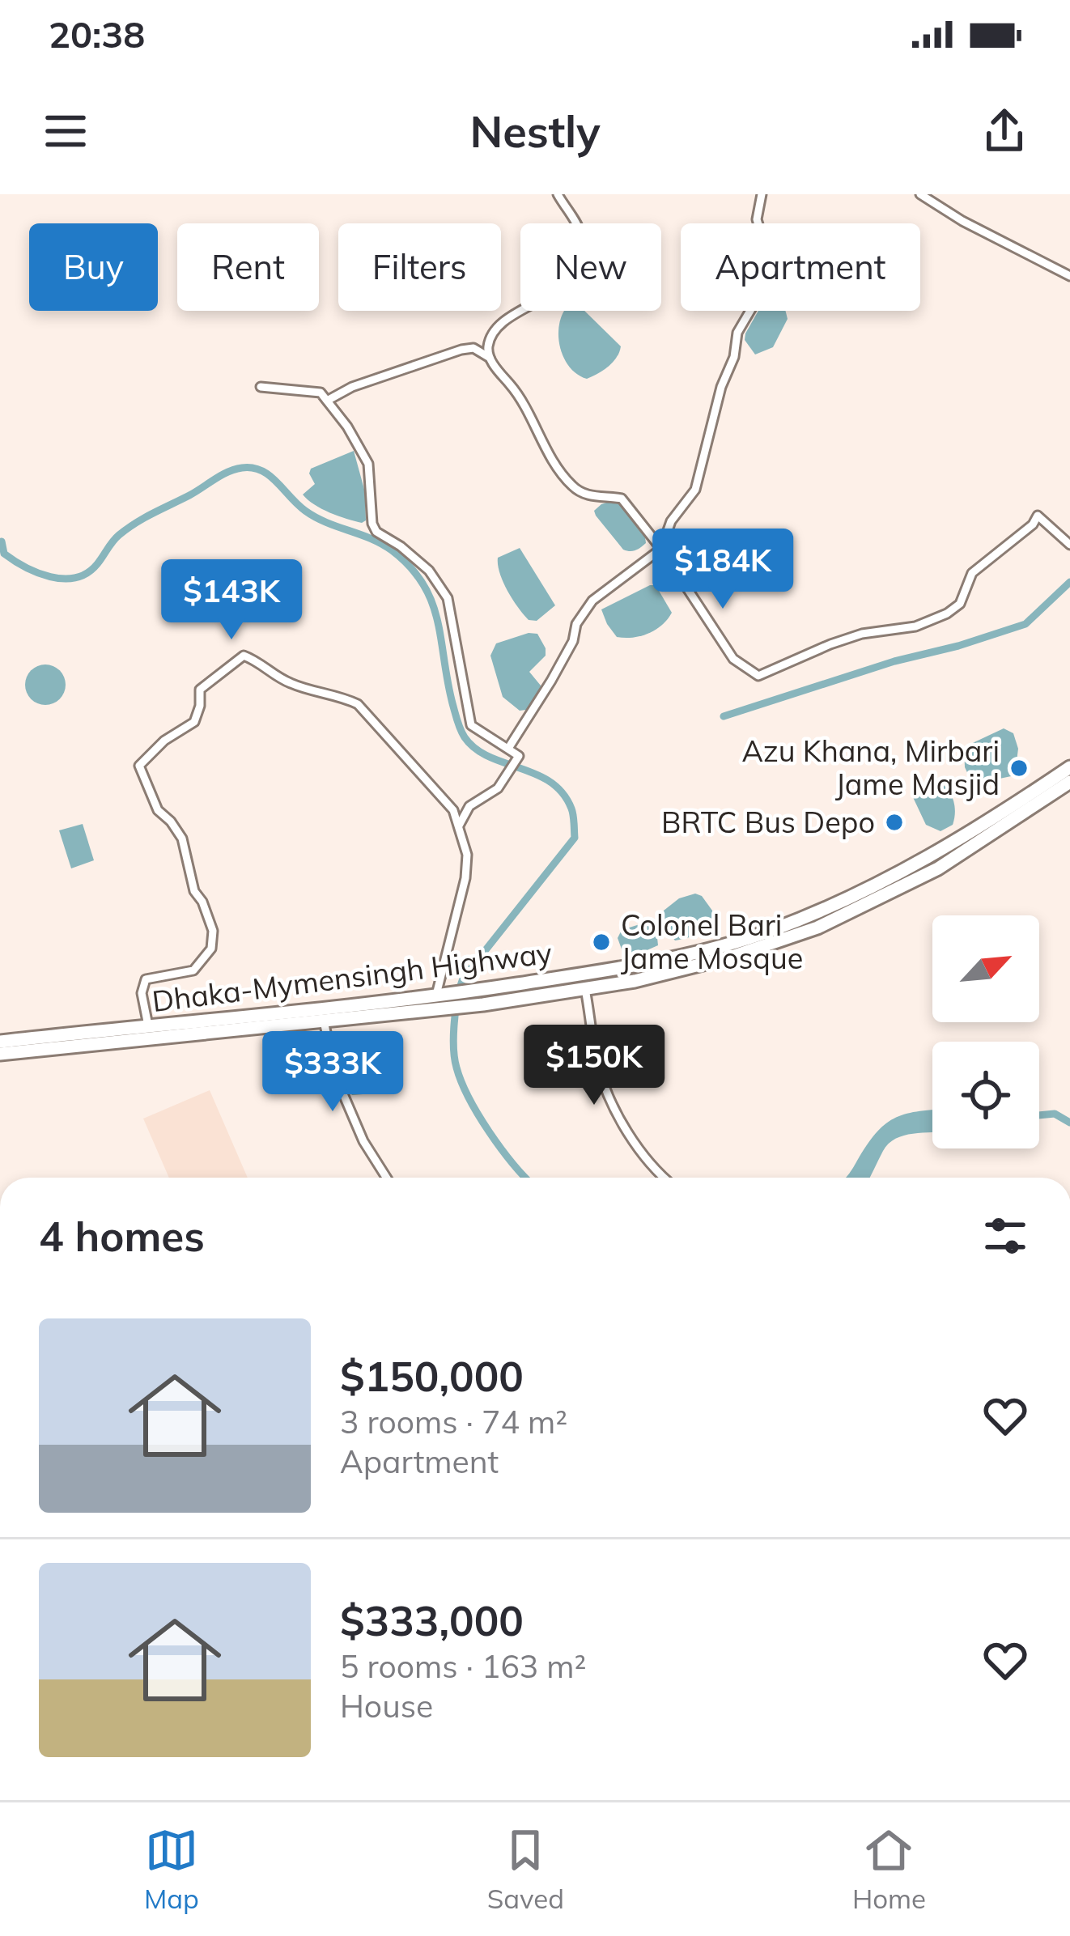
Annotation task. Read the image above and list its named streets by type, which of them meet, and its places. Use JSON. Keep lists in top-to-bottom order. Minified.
{"streets":{"highway":["Dhaka-Mymensingh Highway"]},"places":["Azu Khana, Mirbari Jame Masjid","BRTC Bus Depo","Colonel Bari Jame Mosque"],"north":"top right","page":{"status":"20:38","header":"Nestly","chip":["Buy","Rent","Filters","New","Apartment"],"price":["$184K","$143K","$150K","$333K"],"heading":"4 homes","list":[{"name":"$150,000","note":"3 rooms · 74 m² · Apartment"},{"name":"$333,000","note":"5 rooms · 163 m² · House"}],"tabs":["Map","Saved","Home"]}}
